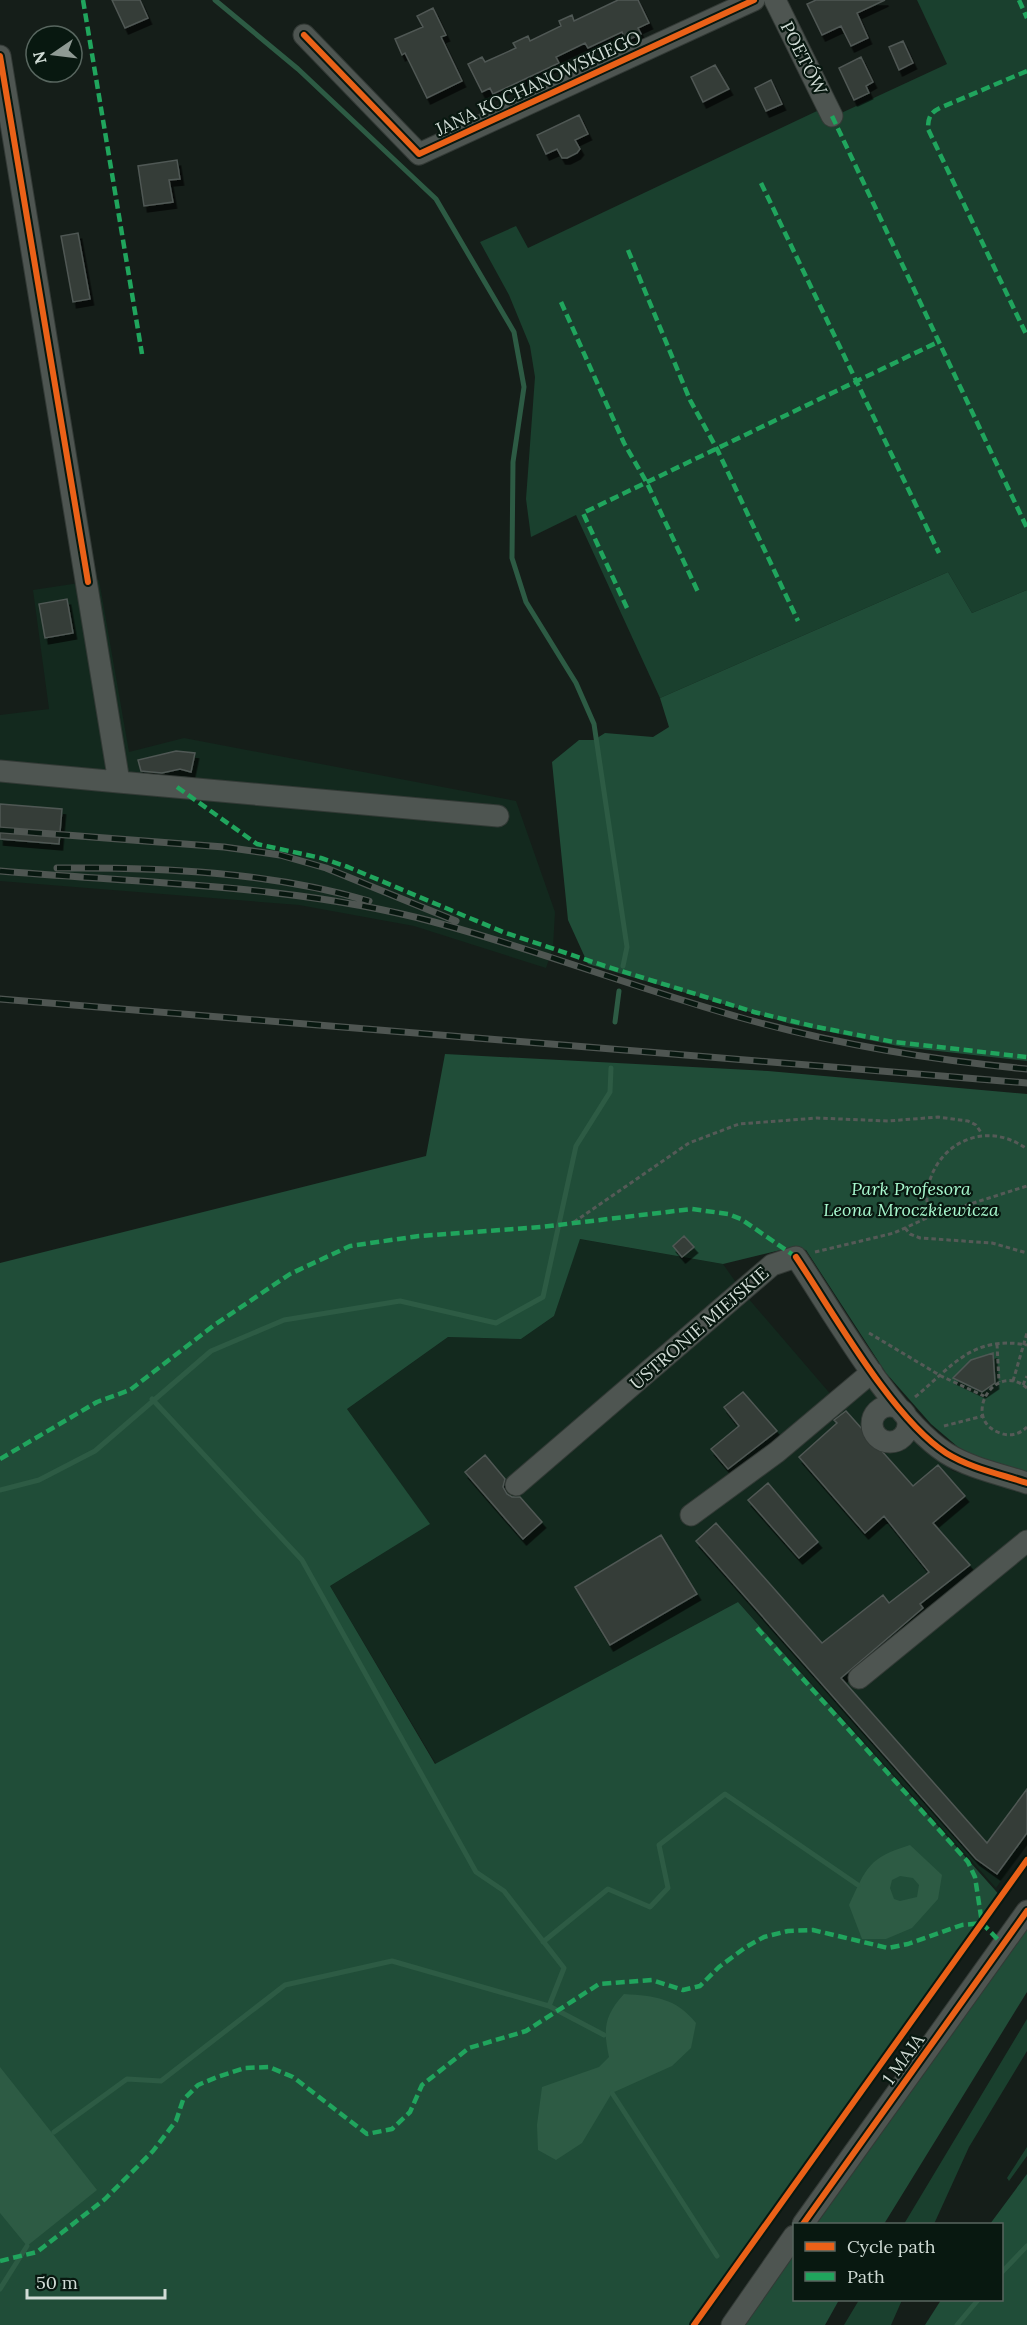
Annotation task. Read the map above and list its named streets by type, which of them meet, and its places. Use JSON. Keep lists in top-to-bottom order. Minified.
{"streets":{"street":["POETÓW","JANA KOCHANOWSKIEGO","USTRONIE MIEJSKIE","1 MAJA"]},"parks":["Park Profesora Leona Mroczkiewicza"],"legend":["Cycle path","Path"],"scale_bar":"50 m","north":"left"}
